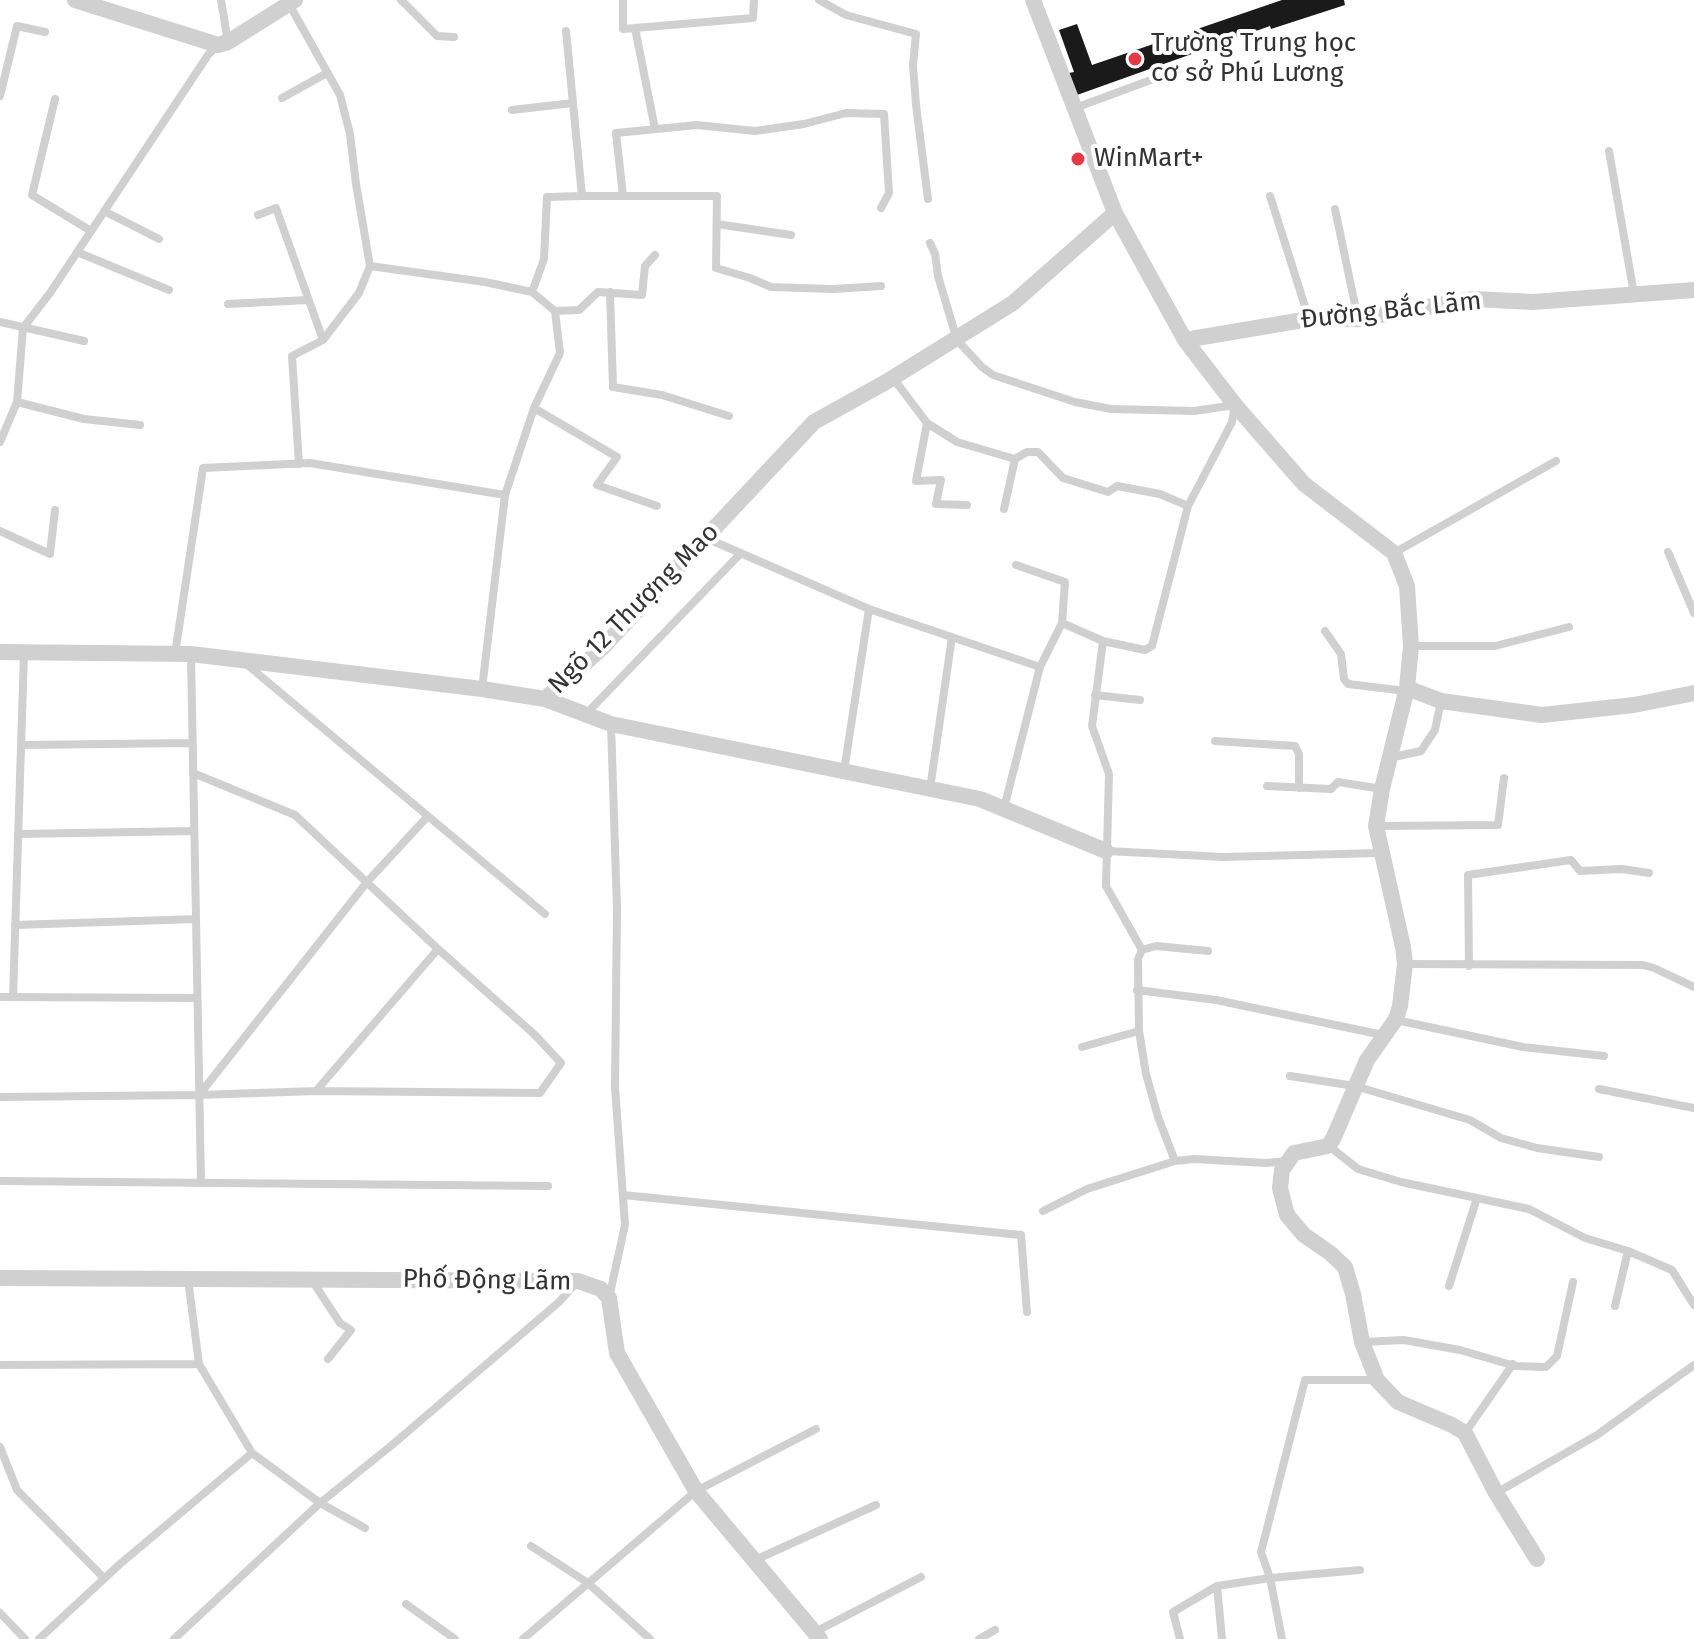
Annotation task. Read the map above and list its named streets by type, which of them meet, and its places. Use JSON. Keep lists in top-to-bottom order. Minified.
{"streets":{"street":["Đường Bắc Lãm","Ngõ 12 Thượng Mao","Phố Động Lãm"]},"places":["Trường Trung học cơ sở Phú Lương","WinMart+"]}
